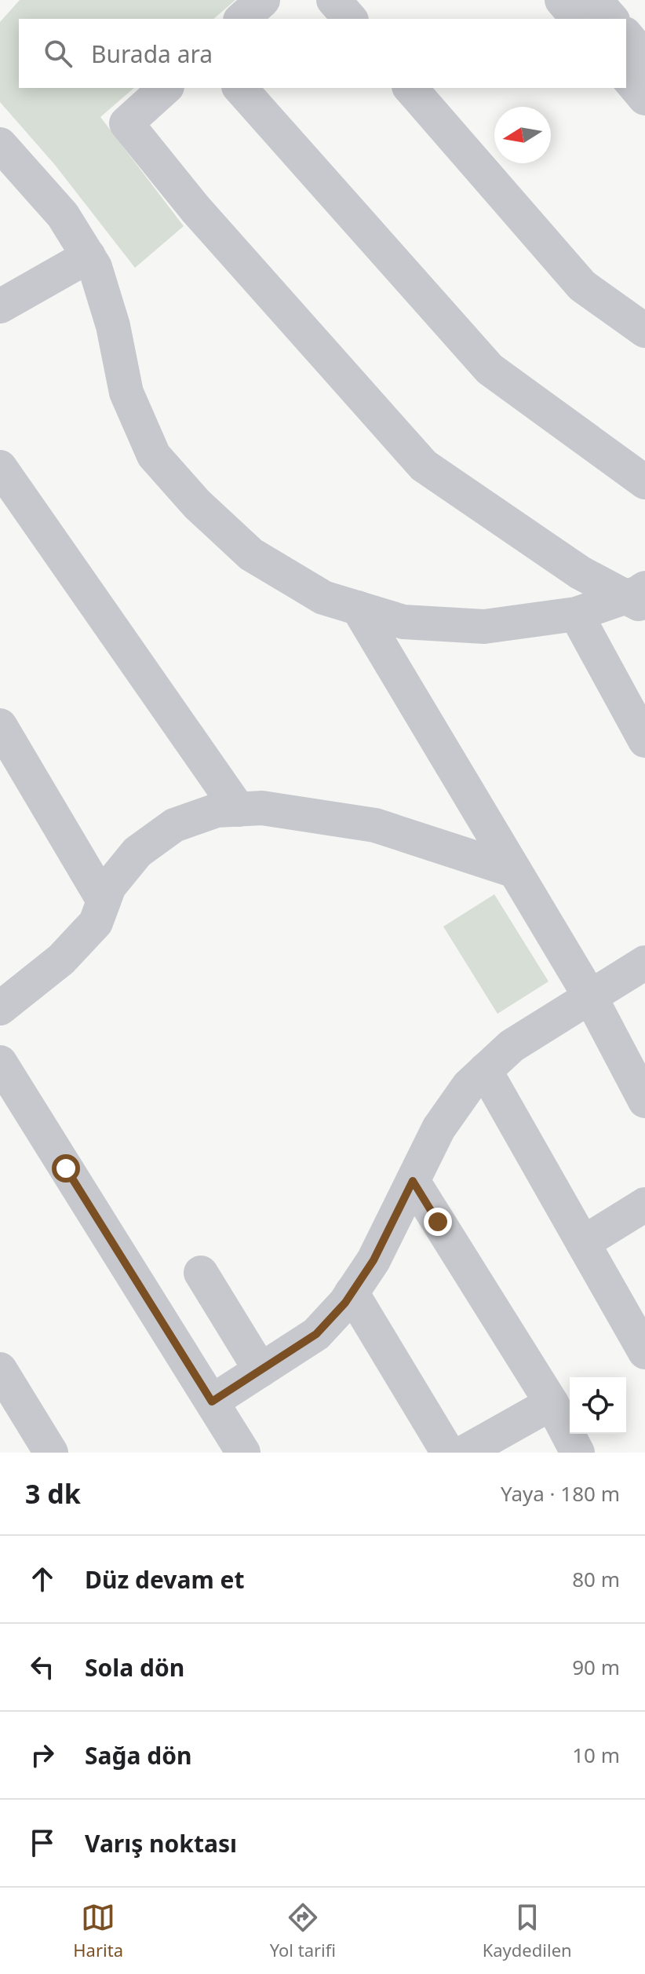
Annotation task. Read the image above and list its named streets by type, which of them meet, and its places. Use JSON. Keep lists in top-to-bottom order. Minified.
{"north":"left","page":{"search":"Burada ara","heading":["3 dk","Yaya · 180 m"],"list":[["Düz devam et","80 m"],["Sola dön","90 m"],["Sağa dön","10 m"],"Varış noktası"],"nav":["Harita","Yol tarifi","Kaydedilen"]}}
